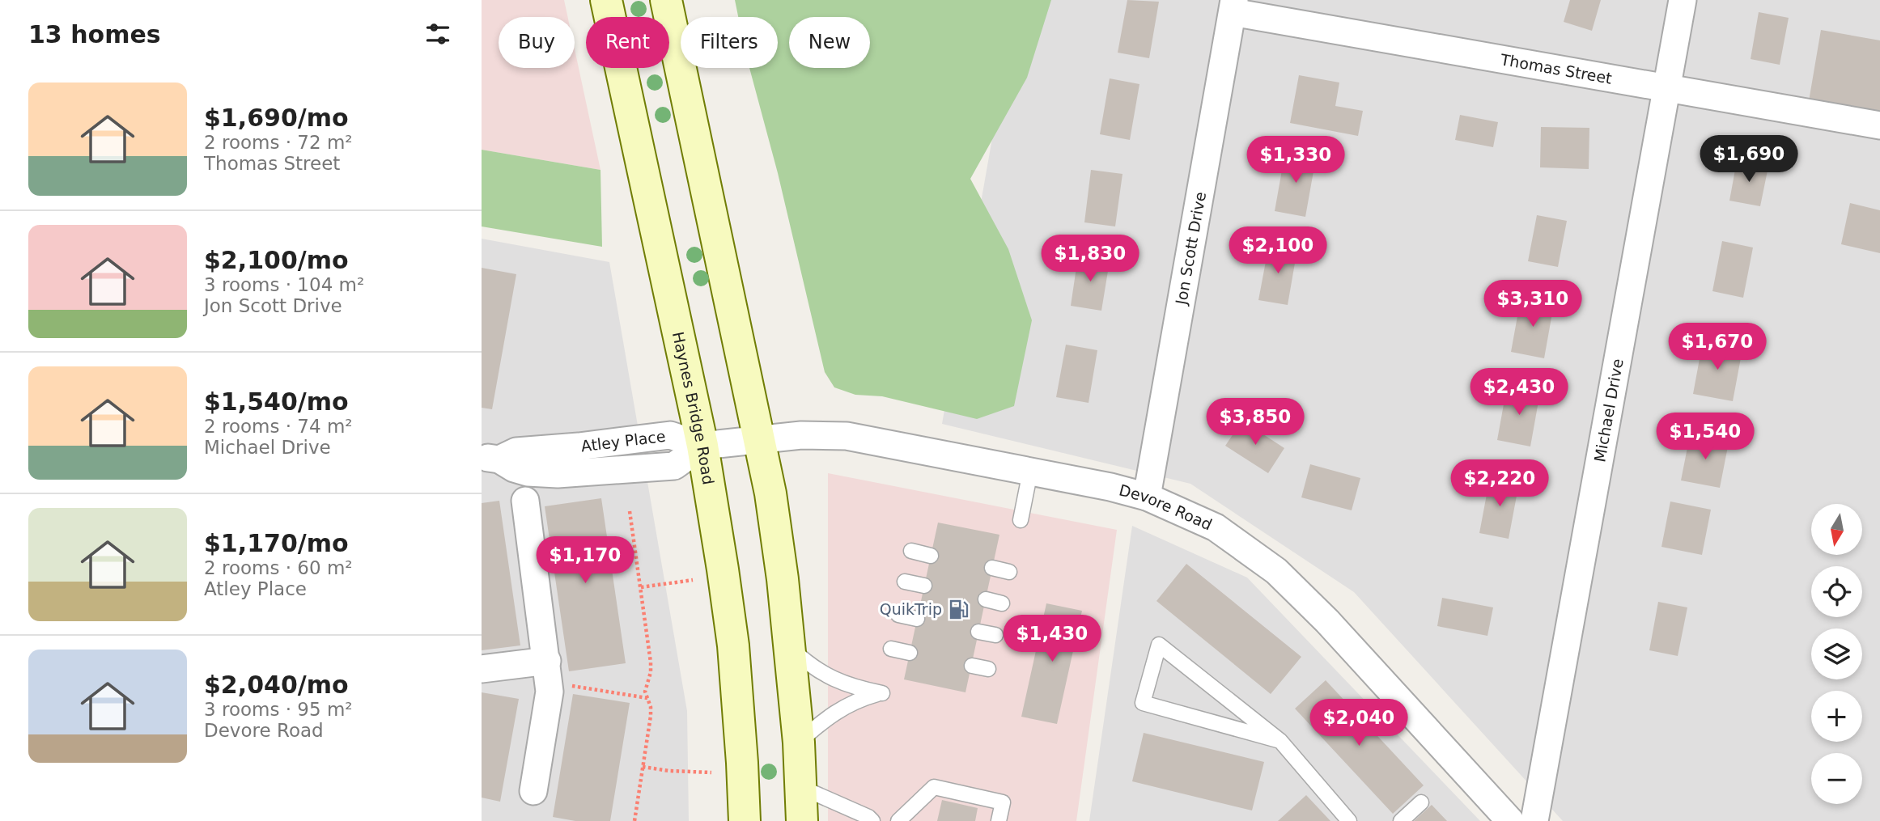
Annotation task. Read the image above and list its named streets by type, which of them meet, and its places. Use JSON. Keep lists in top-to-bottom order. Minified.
{"streets":{"main road":["Haynes Bridge Road"],"street":["Thomas Street","Jon Scott Drive","Michael Drive","Atley Place","Devore Road"]},"crossings":[["Thomas Street","Jon Scott Drive"],["Thomas Street","Michael Drive"],["Jon Scott Drive","Devore Road"],["Haynes Bridge Road","Atley Place"],["Haynes Bridge Road","Devore Road"],["Atley Place","Devore Road"]],"places":{"fuel station":["QuikTrip"]},"north":"bottom","page":{"heading":"13 homes","chip":["Buy","Rent","Filters","New"],"list":[{"name":"$1,690/mo","note":"2 rooms · 72 m² · Thomas Street"},{"name":"$2,100/mo","note":"3 rooms · 104 m² · Jon Scott Drive"},{"name":"$1,540/mo","note":"2 rooms · 74 m² · Michael Drive"},{"name":"$1,170/mo","note":"2 rooms · 60 m² · Atley Place"},{"name":"$2,040/mo","note":"3 rooms · 95 m² · Devore Road"}],"price":["$1,690","$1,330","$2,100","$1,830","$3,310","$1,670","$2,430","$3,850","$1,540","$2,220","$1,170","$1,430","$2,040"],"map_buttons":["+","−"]}}
